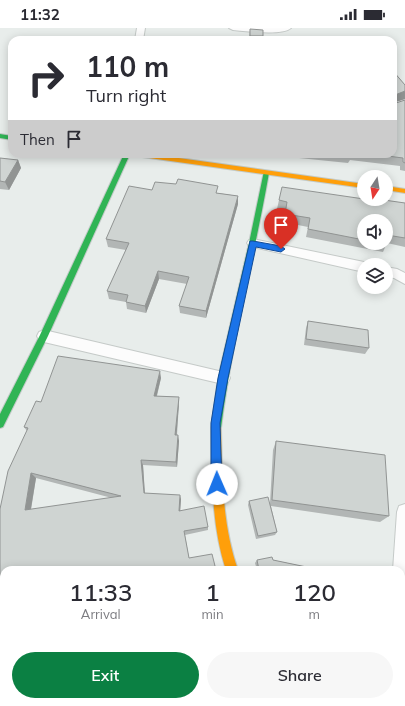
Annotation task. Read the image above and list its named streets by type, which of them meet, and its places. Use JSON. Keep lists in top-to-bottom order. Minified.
{"north":"bottom","page":{"status":"11:32","turn":["110 m","Turn right"],"then":"Then","eta":["11:33","Arrival","1","min","120","m"],"buttons":["Exit","Share"]}}
